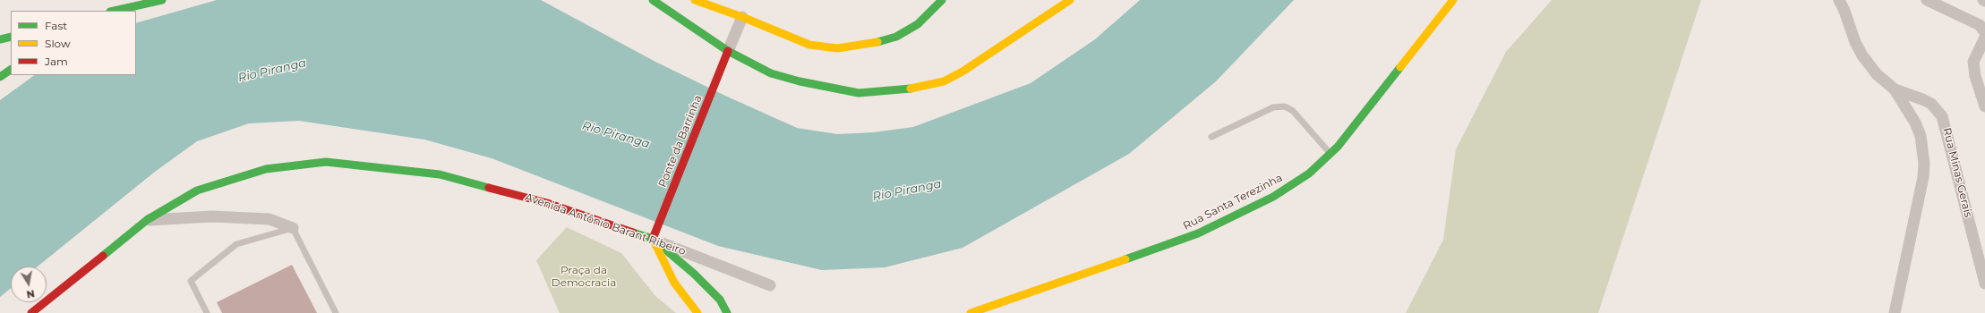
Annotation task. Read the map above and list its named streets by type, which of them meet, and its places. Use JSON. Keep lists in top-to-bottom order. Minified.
{"streets":{"street":["Ponte da Barrinha","Rua Minas Gerais","Rua Santa Terezinha","Avenida Antônio Barant Ribeiro"]},"crossings":[["Ponte da Barrinha","Avenida Antônio Barant Ribeiro"]],"water":["Rio Piranga"],"parks":["Praça da Democracia"],"legend":["Fast","Slow","Jam"],"north":"bottom"}
